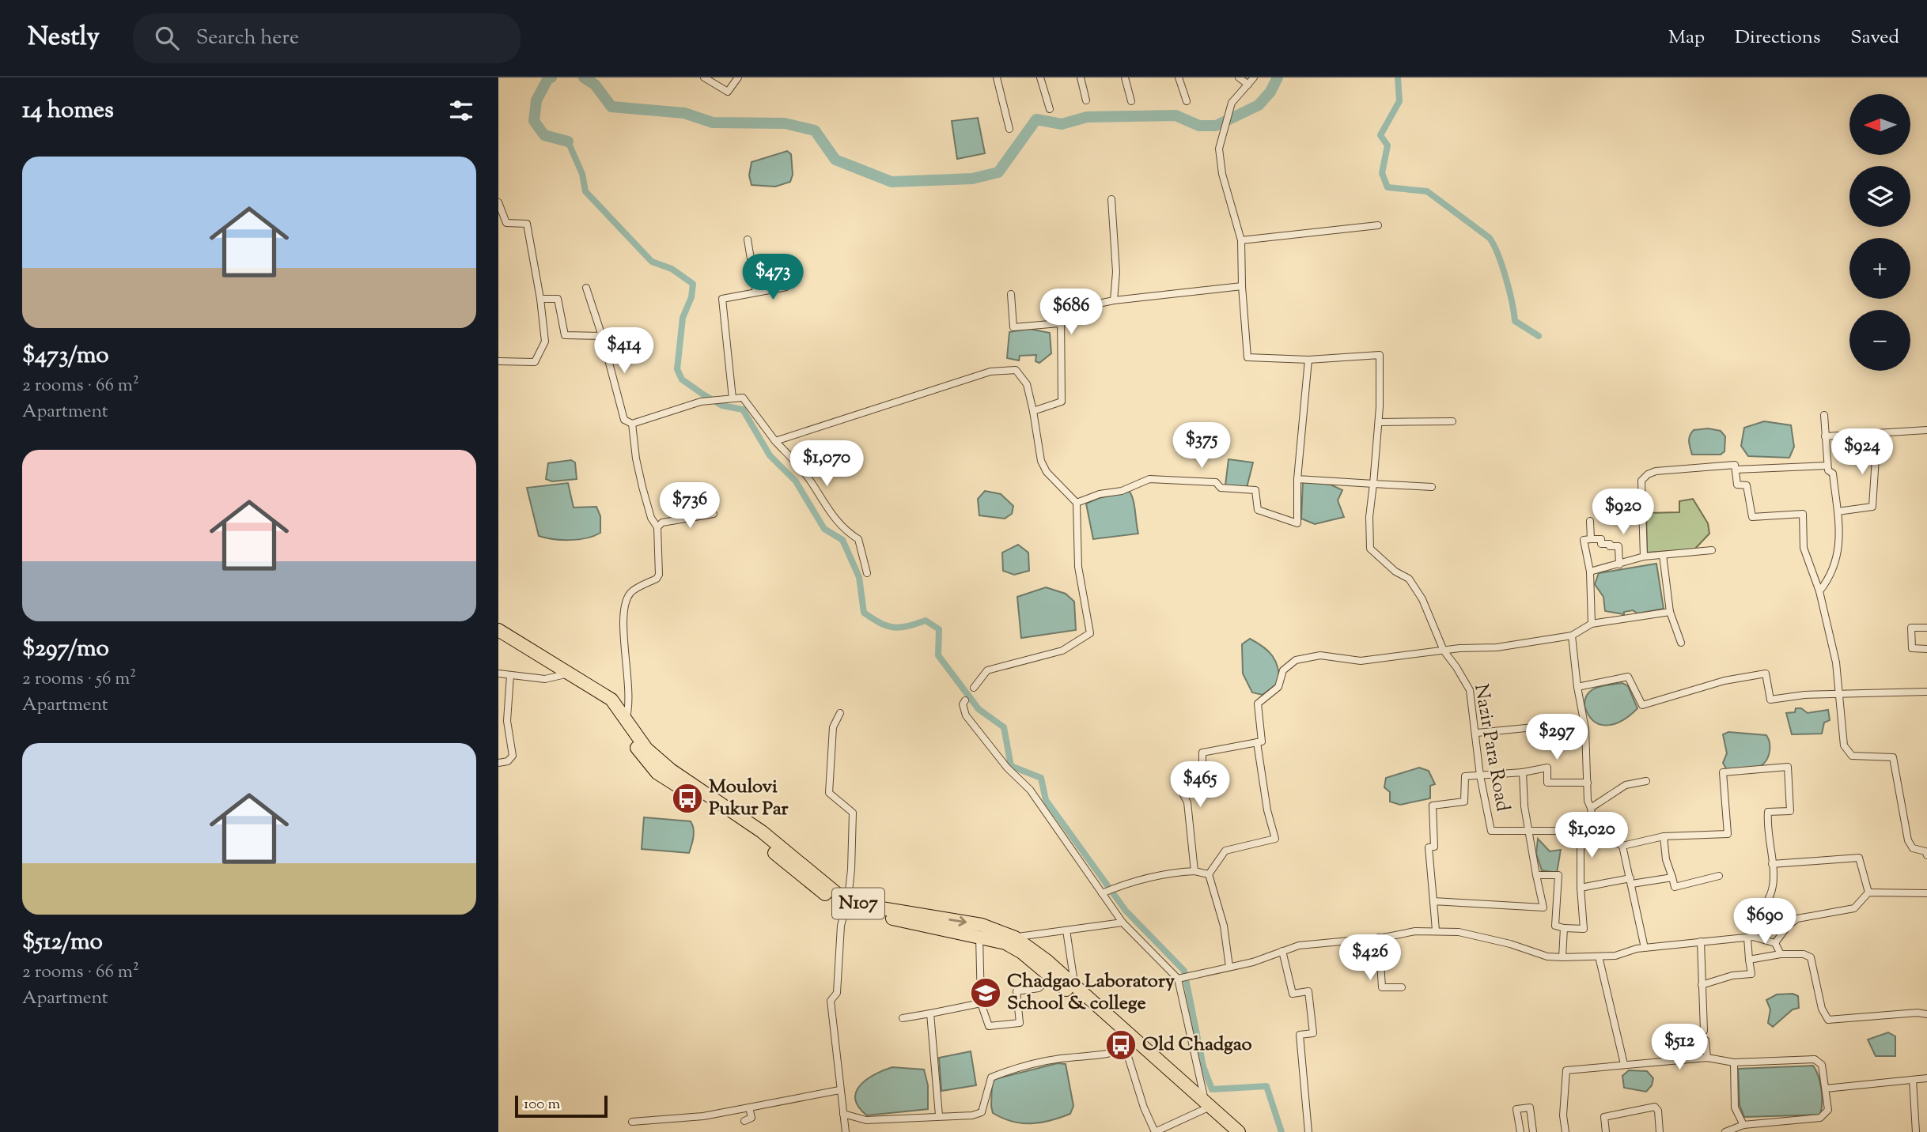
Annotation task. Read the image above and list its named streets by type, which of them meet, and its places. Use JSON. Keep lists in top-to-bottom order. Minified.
{"streets":{"highway":["N107"],"street":["Nazir Para Road"]},"places":{"bus stop":["Moulovi Pukur Par","Old Chadgao"],"school or university":["Chadgao Laboratory School & college"]},"scale_bar":"100 m","north":"left","page":{"header":"Nestly","search":"Search here","nav":["Map","Directions","Saved"],"heading":"14 homes","map_buttons":["+","−"],"list":[{"name":"$473/mo","note":"2 rooms · 66 m² · Apartment"},{"name":"$297/mo","note":"2 rooms · 56 m² · Apartment"},{"name":"$512/mo","note":"2 rooms · 66 m² · Apartment"}],"price":["$473","$686","$414","$375","$924","$1,070","$736","$920","$297","$465","$1,020","$690","$426","$512"],"scale":"100 m"}}
